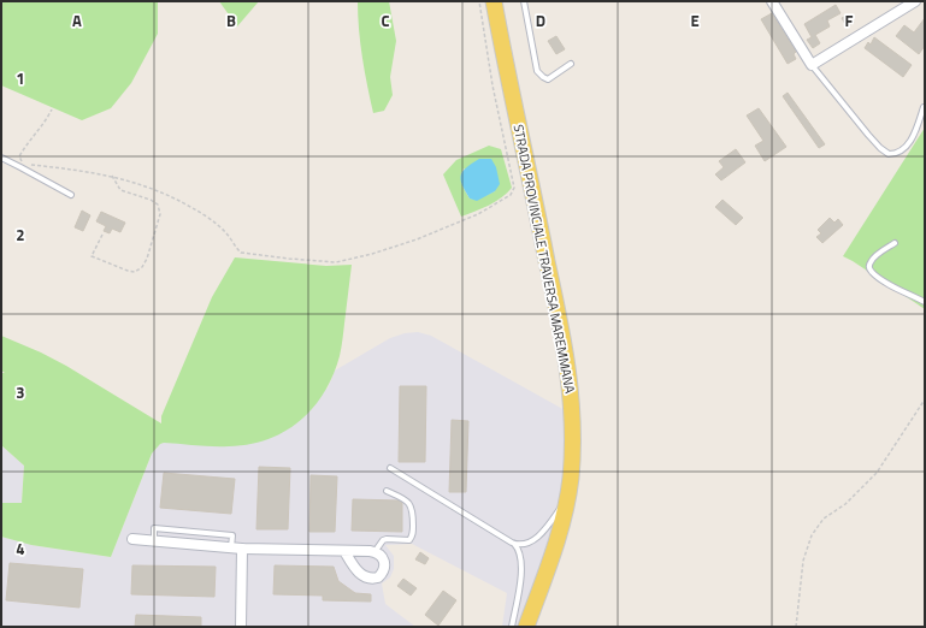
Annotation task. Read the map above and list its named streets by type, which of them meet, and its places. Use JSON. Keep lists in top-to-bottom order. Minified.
{"streets":{"main road":["STRADA PROVINCIALE TRAVERSA MAREMMANA"]},"grid":{"columns":["A","B","C","D","E","F"],"rows":["1","2","3","4"]}}
